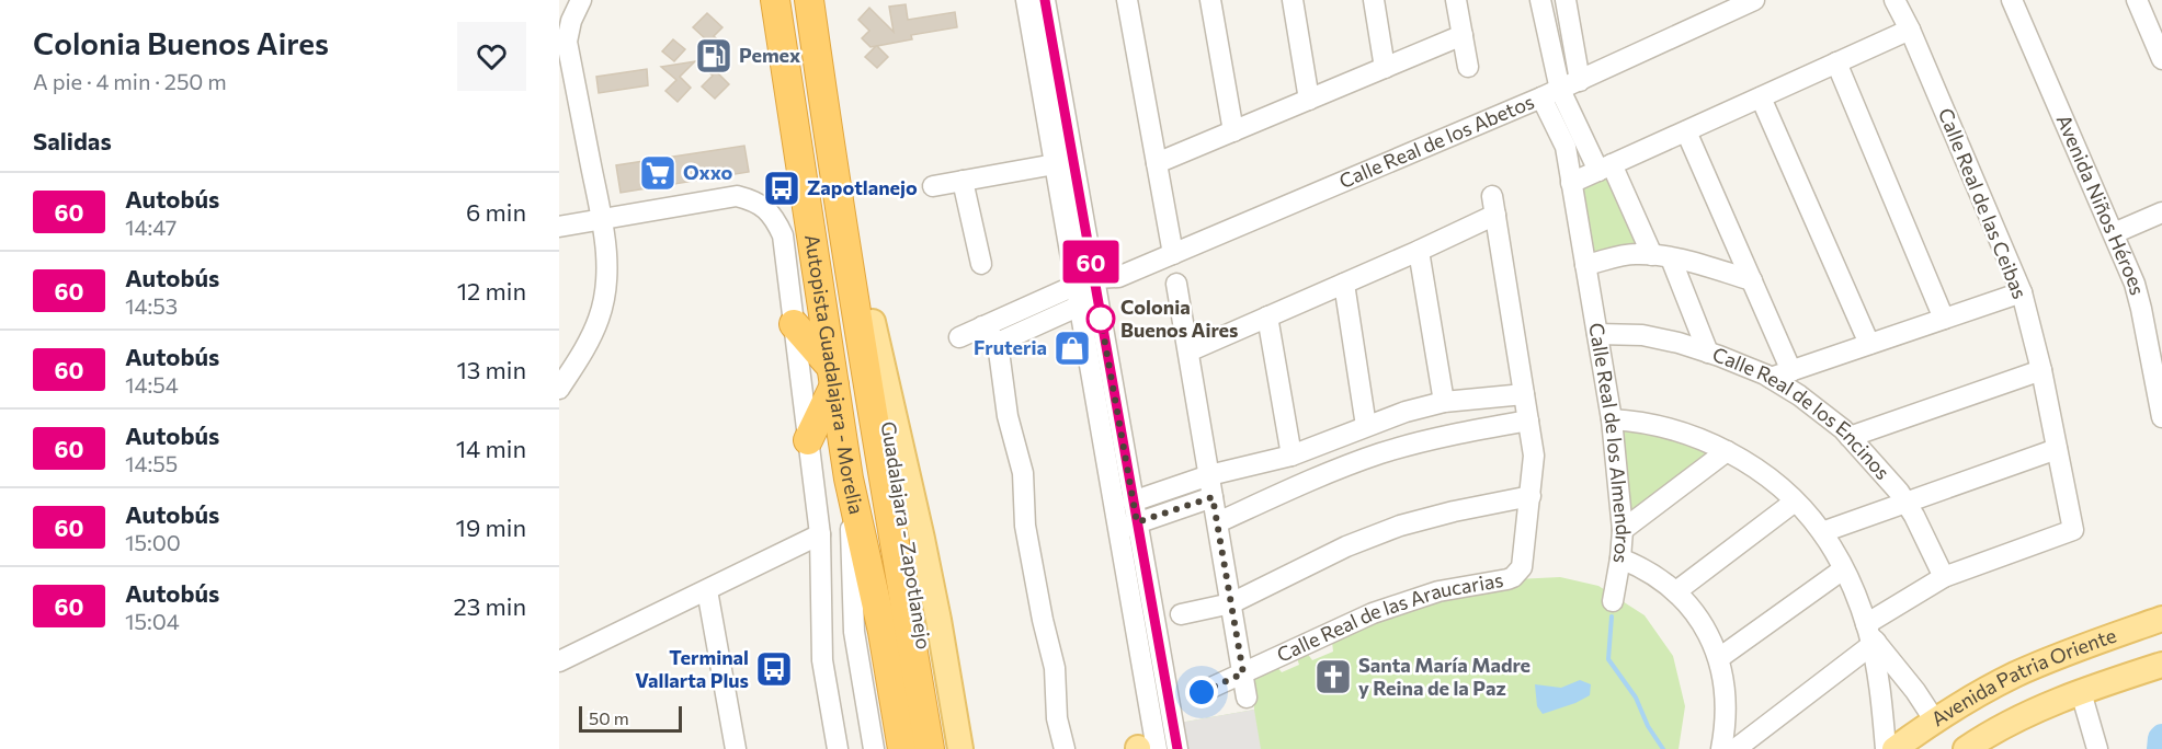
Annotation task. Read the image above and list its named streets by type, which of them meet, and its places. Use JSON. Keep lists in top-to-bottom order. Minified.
{"streets":{"highway":["Autopista Guadalajara - Morelia"],"main road":["Avenida Patria Oriente"],"street":["Calle Real de los Abetos","Calle Real de las Ceibas","Avenida Niños Héroes","Calle Real de los Encinos","Calle Real de los Almendros","Guadalajara - Zapotlanejo","Calle Real de las Araucarias"]},"crossings":[["Calle Real de los Abetos","Calle Real de los Almendros"],["Calle Real de las Ceibas","Calle Real de los Encinos"],["Calle Real de los Encinos","Calle Real de los Almendros"]],"places":{"fuel station":["Pemex"],"supermarket":["Oxxo"],"bus stop":["Zapotlanejo","Terminal Vallarta Plus"],"other":["Colonia Buenos Aires"],"shop":["Fruteria"],"church":["Santa María Madre y Reina de la Paz"]},"lines":["bus line 60"],"scale_bar":"50 m","page":{"heading":[["Colonia Buenos Aires","A pie · 4 min · 250 m"],"Salidas"],"on_map":"60","list":[{"mark":"60","name":"Autobús","note":"14:47","value":"6 min"},{"mark":"60","name":"Autobús","note":"14:53","value":"12 min"},{"mark":"60","name":"Autobús","note":"14:54","value":"13 min"},{"mark":"60","name":"Autobús","note":"14:55","value":"14 min"},{"mark":"60","name":"Autobús","note":"15:00","value":"19 min"},{"mark":"60","name":"Autobús","note":"15:04","value":"23 min"}],"scale":"50 m"}}
